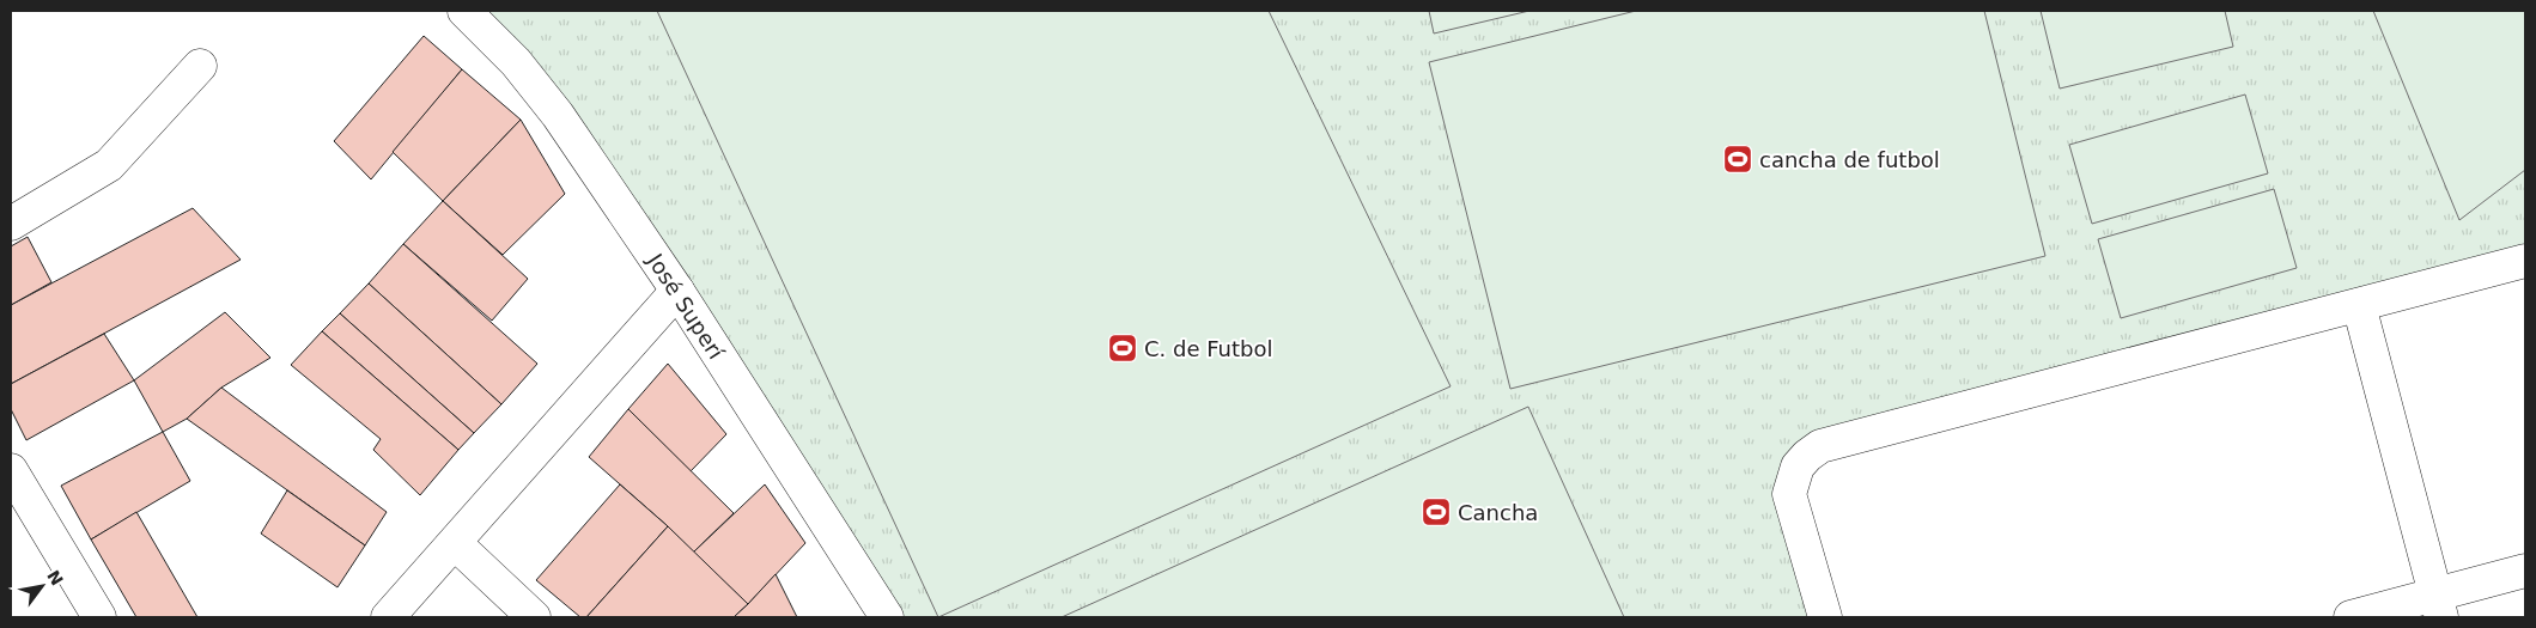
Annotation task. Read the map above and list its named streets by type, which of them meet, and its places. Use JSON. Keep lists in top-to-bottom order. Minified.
{"streets":{"street":["José Superí"]},"places":{"sports":["cancha de futbol","C. de Futbol","Cancha"]},"north":"top right"}
